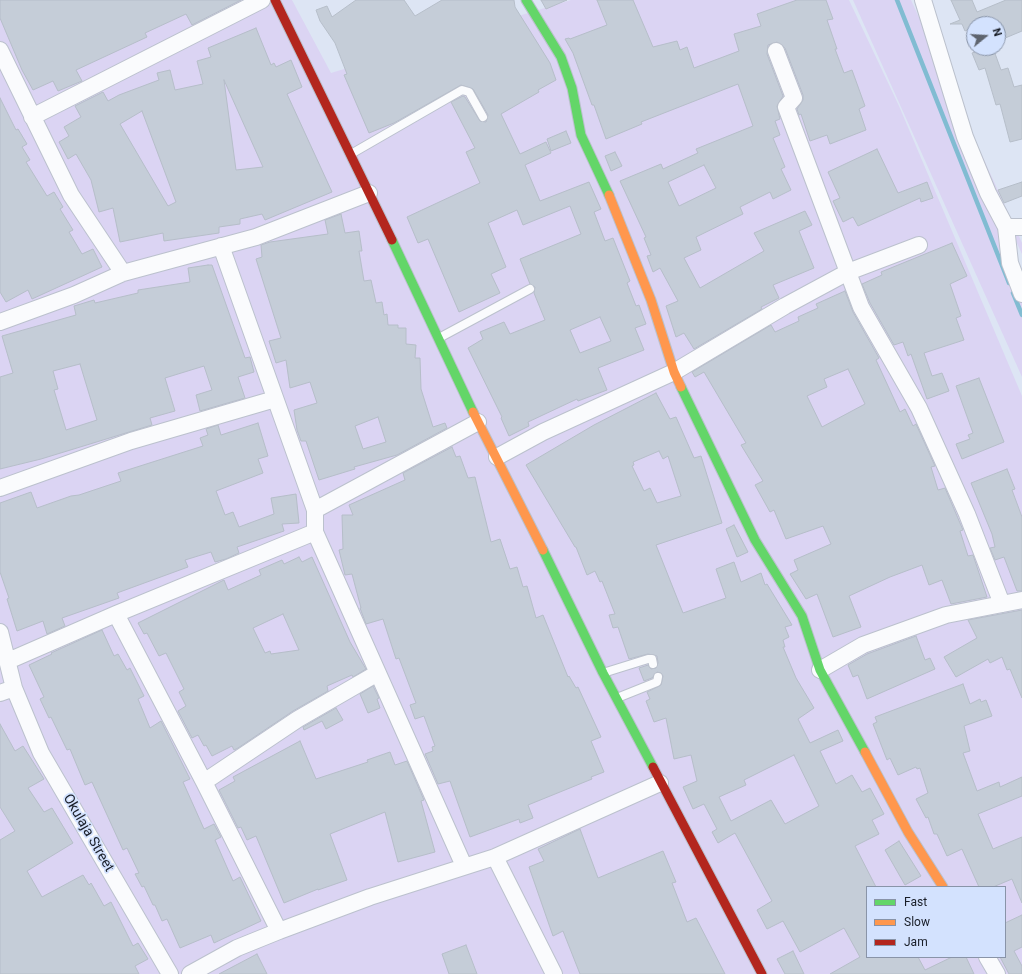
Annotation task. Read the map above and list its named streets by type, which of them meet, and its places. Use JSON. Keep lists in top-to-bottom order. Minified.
{"streets":{"street":["Okulaja Street"]},"legend":["Fast","Slow","Jam"],"north":"right"}
